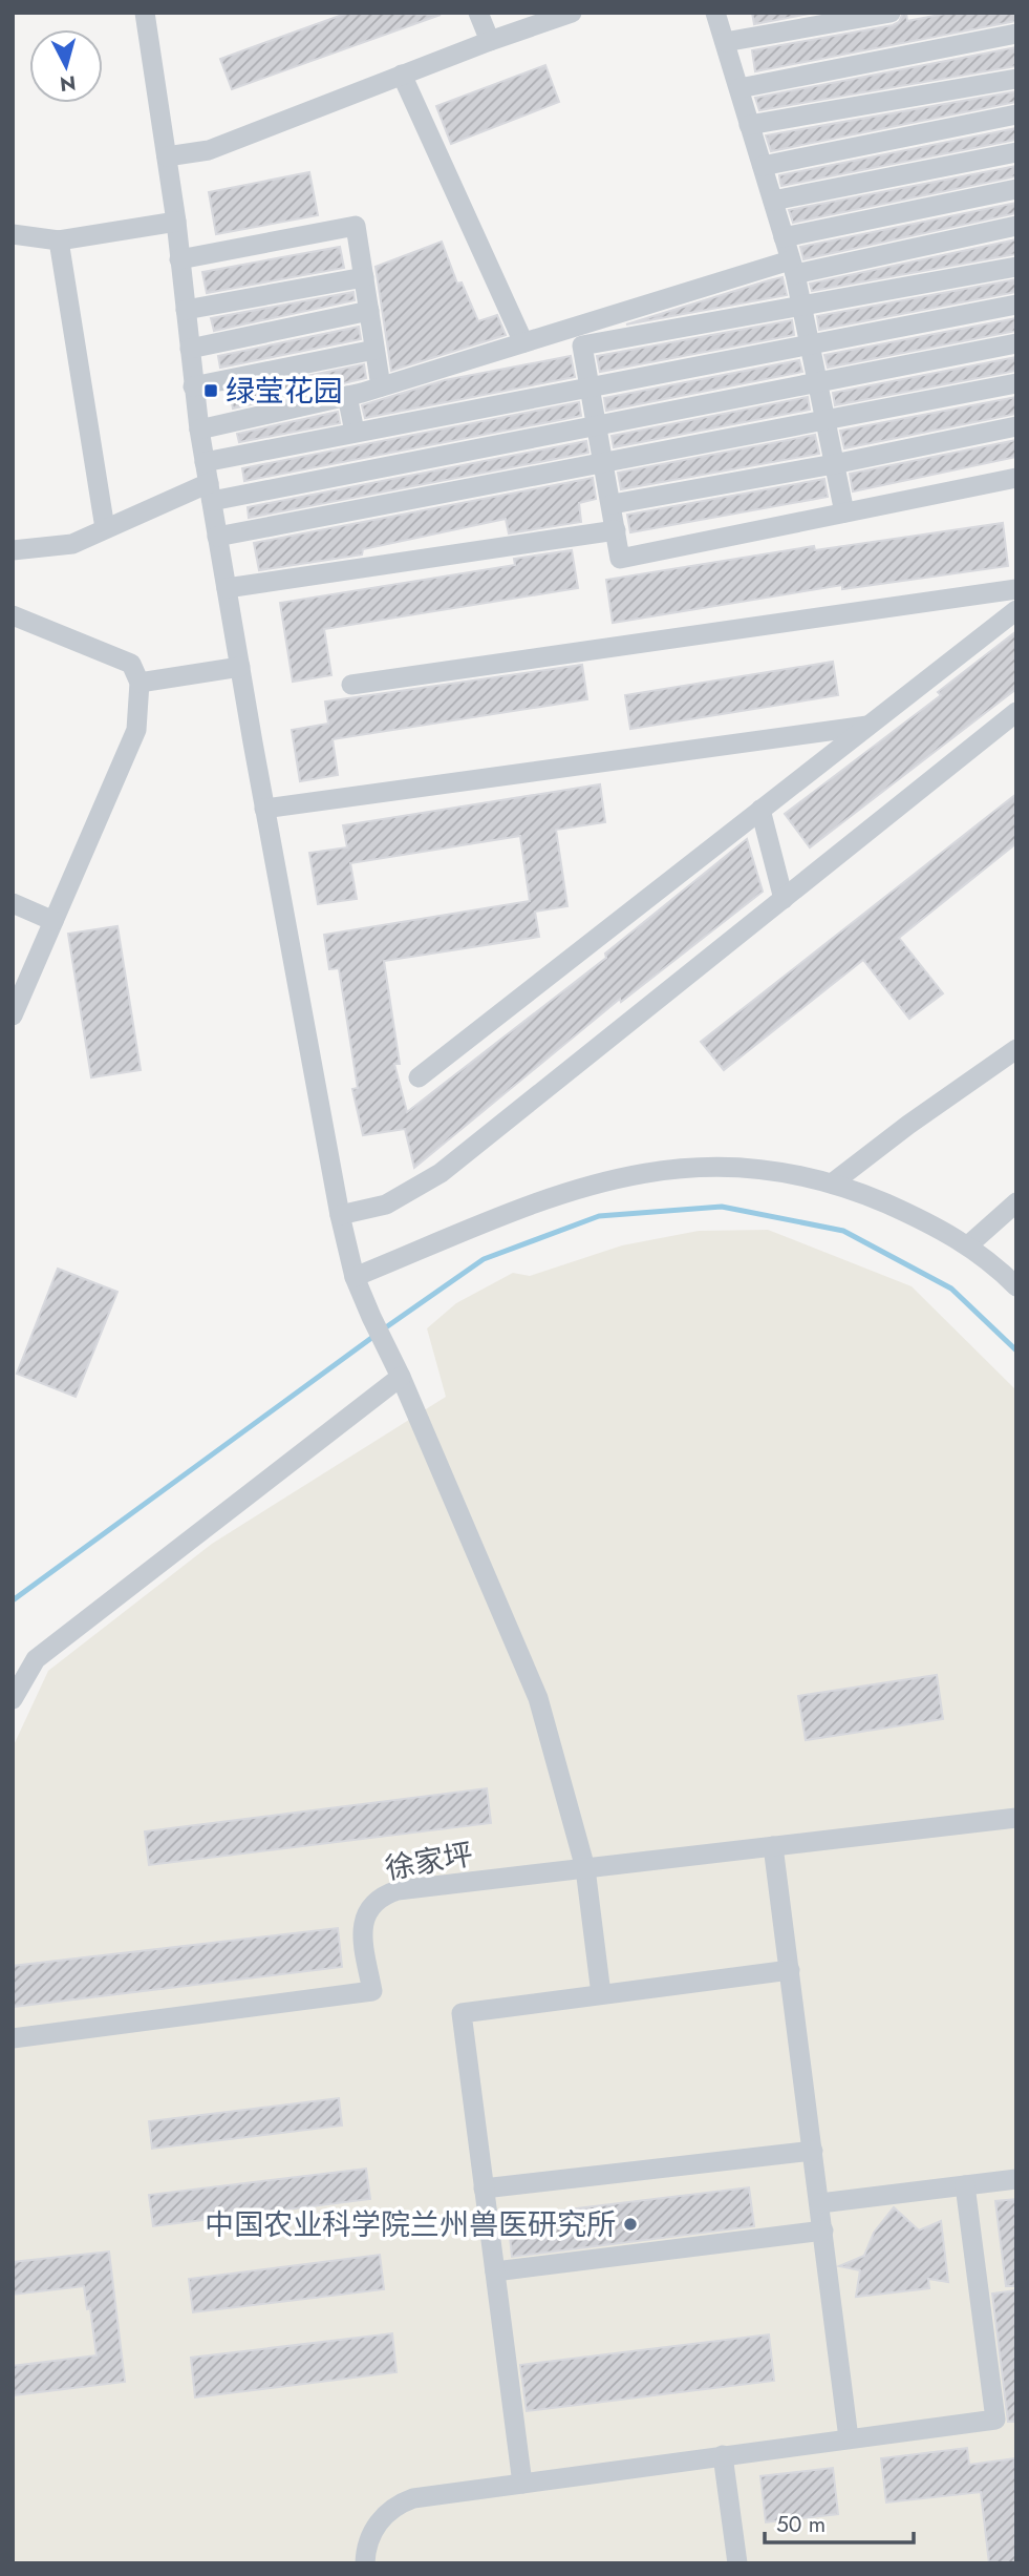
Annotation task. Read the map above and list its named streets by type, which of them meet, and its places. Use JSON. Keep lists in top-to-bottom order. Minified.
{"streets":{"street":["徐家坪"]},"places":{"transit":["绿莹花园"],"other":["中国农业科学院兰州兽医研究所"]},"scale_bar":"50 m","north":"bottom"}
